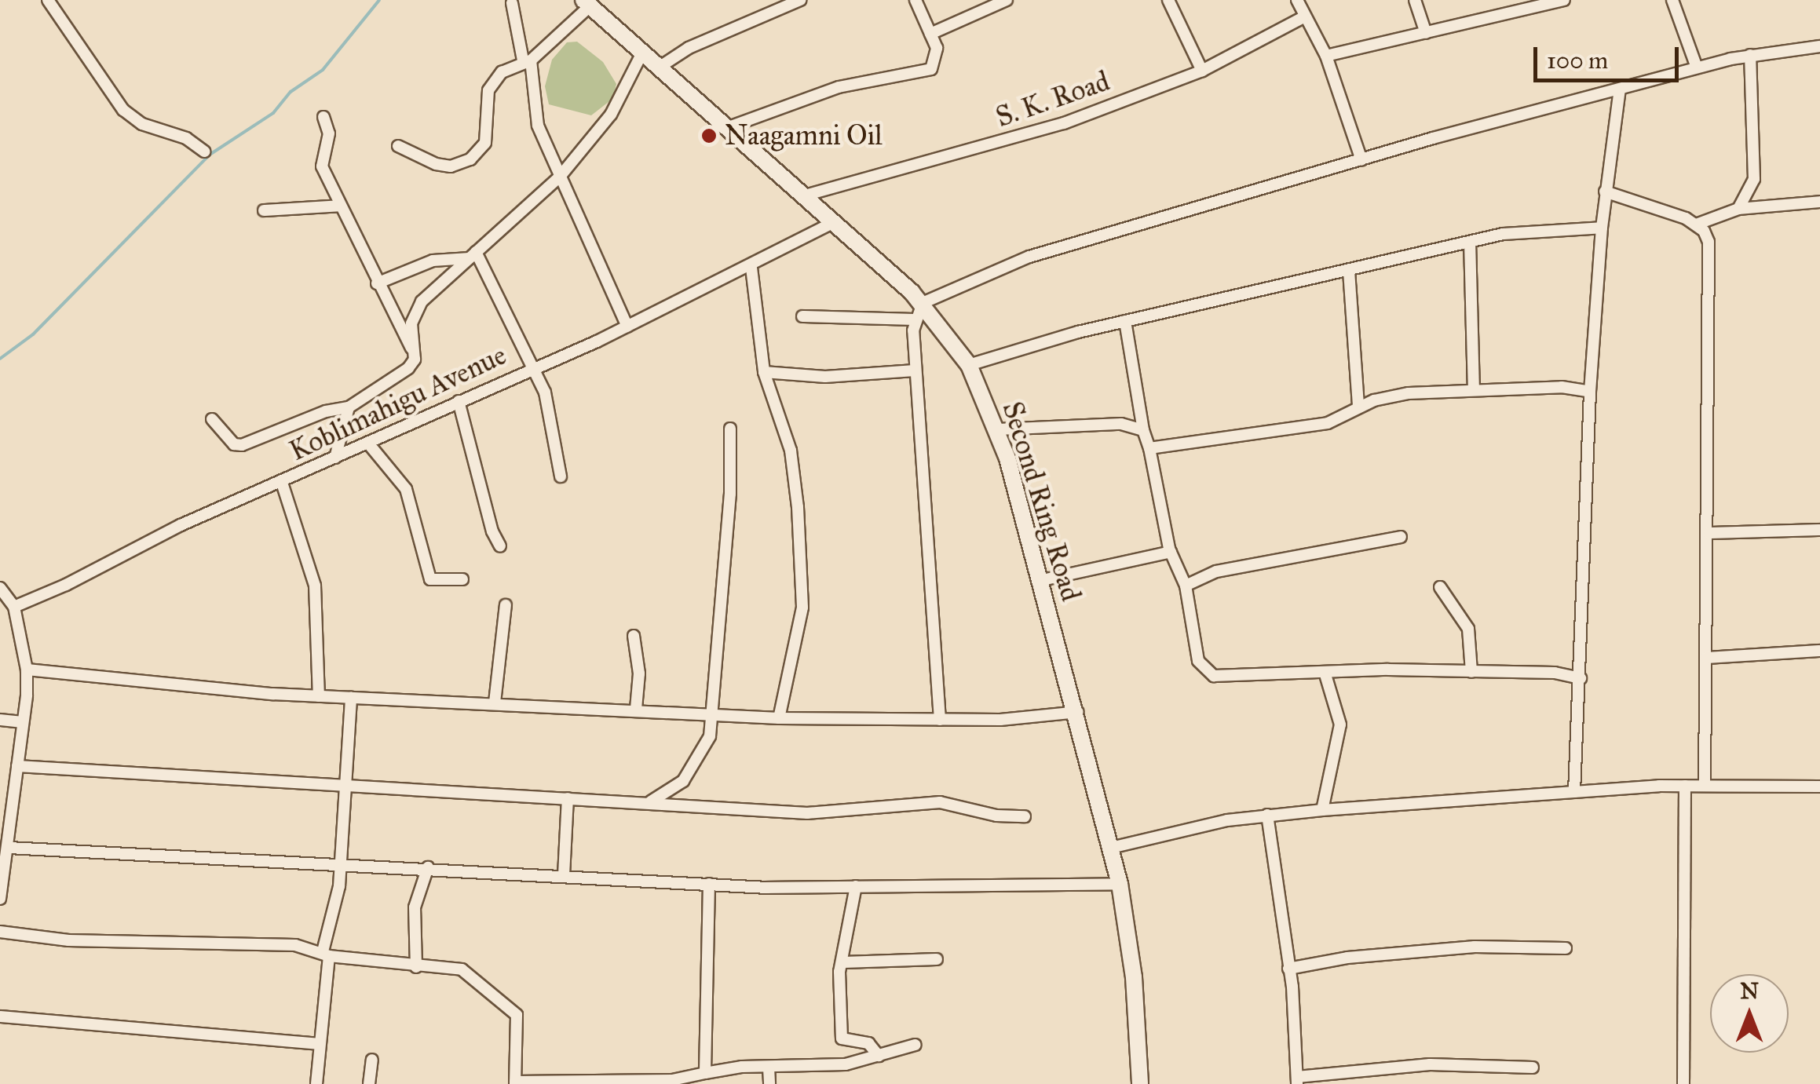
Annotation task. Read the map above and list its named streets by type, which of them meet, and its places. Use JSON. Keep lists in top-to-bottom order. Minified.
{"streets":{"street":["S. K. Road","Koblimahigu Avenue","Second Ring Road"]},"crossings":[["S. K. Road","Second Ring Road"],["Koblimahigu Avenue","Second Ring Road"]],"places":["Naagamni Oil"],"scale_bar":"100 m","north":"top"}
